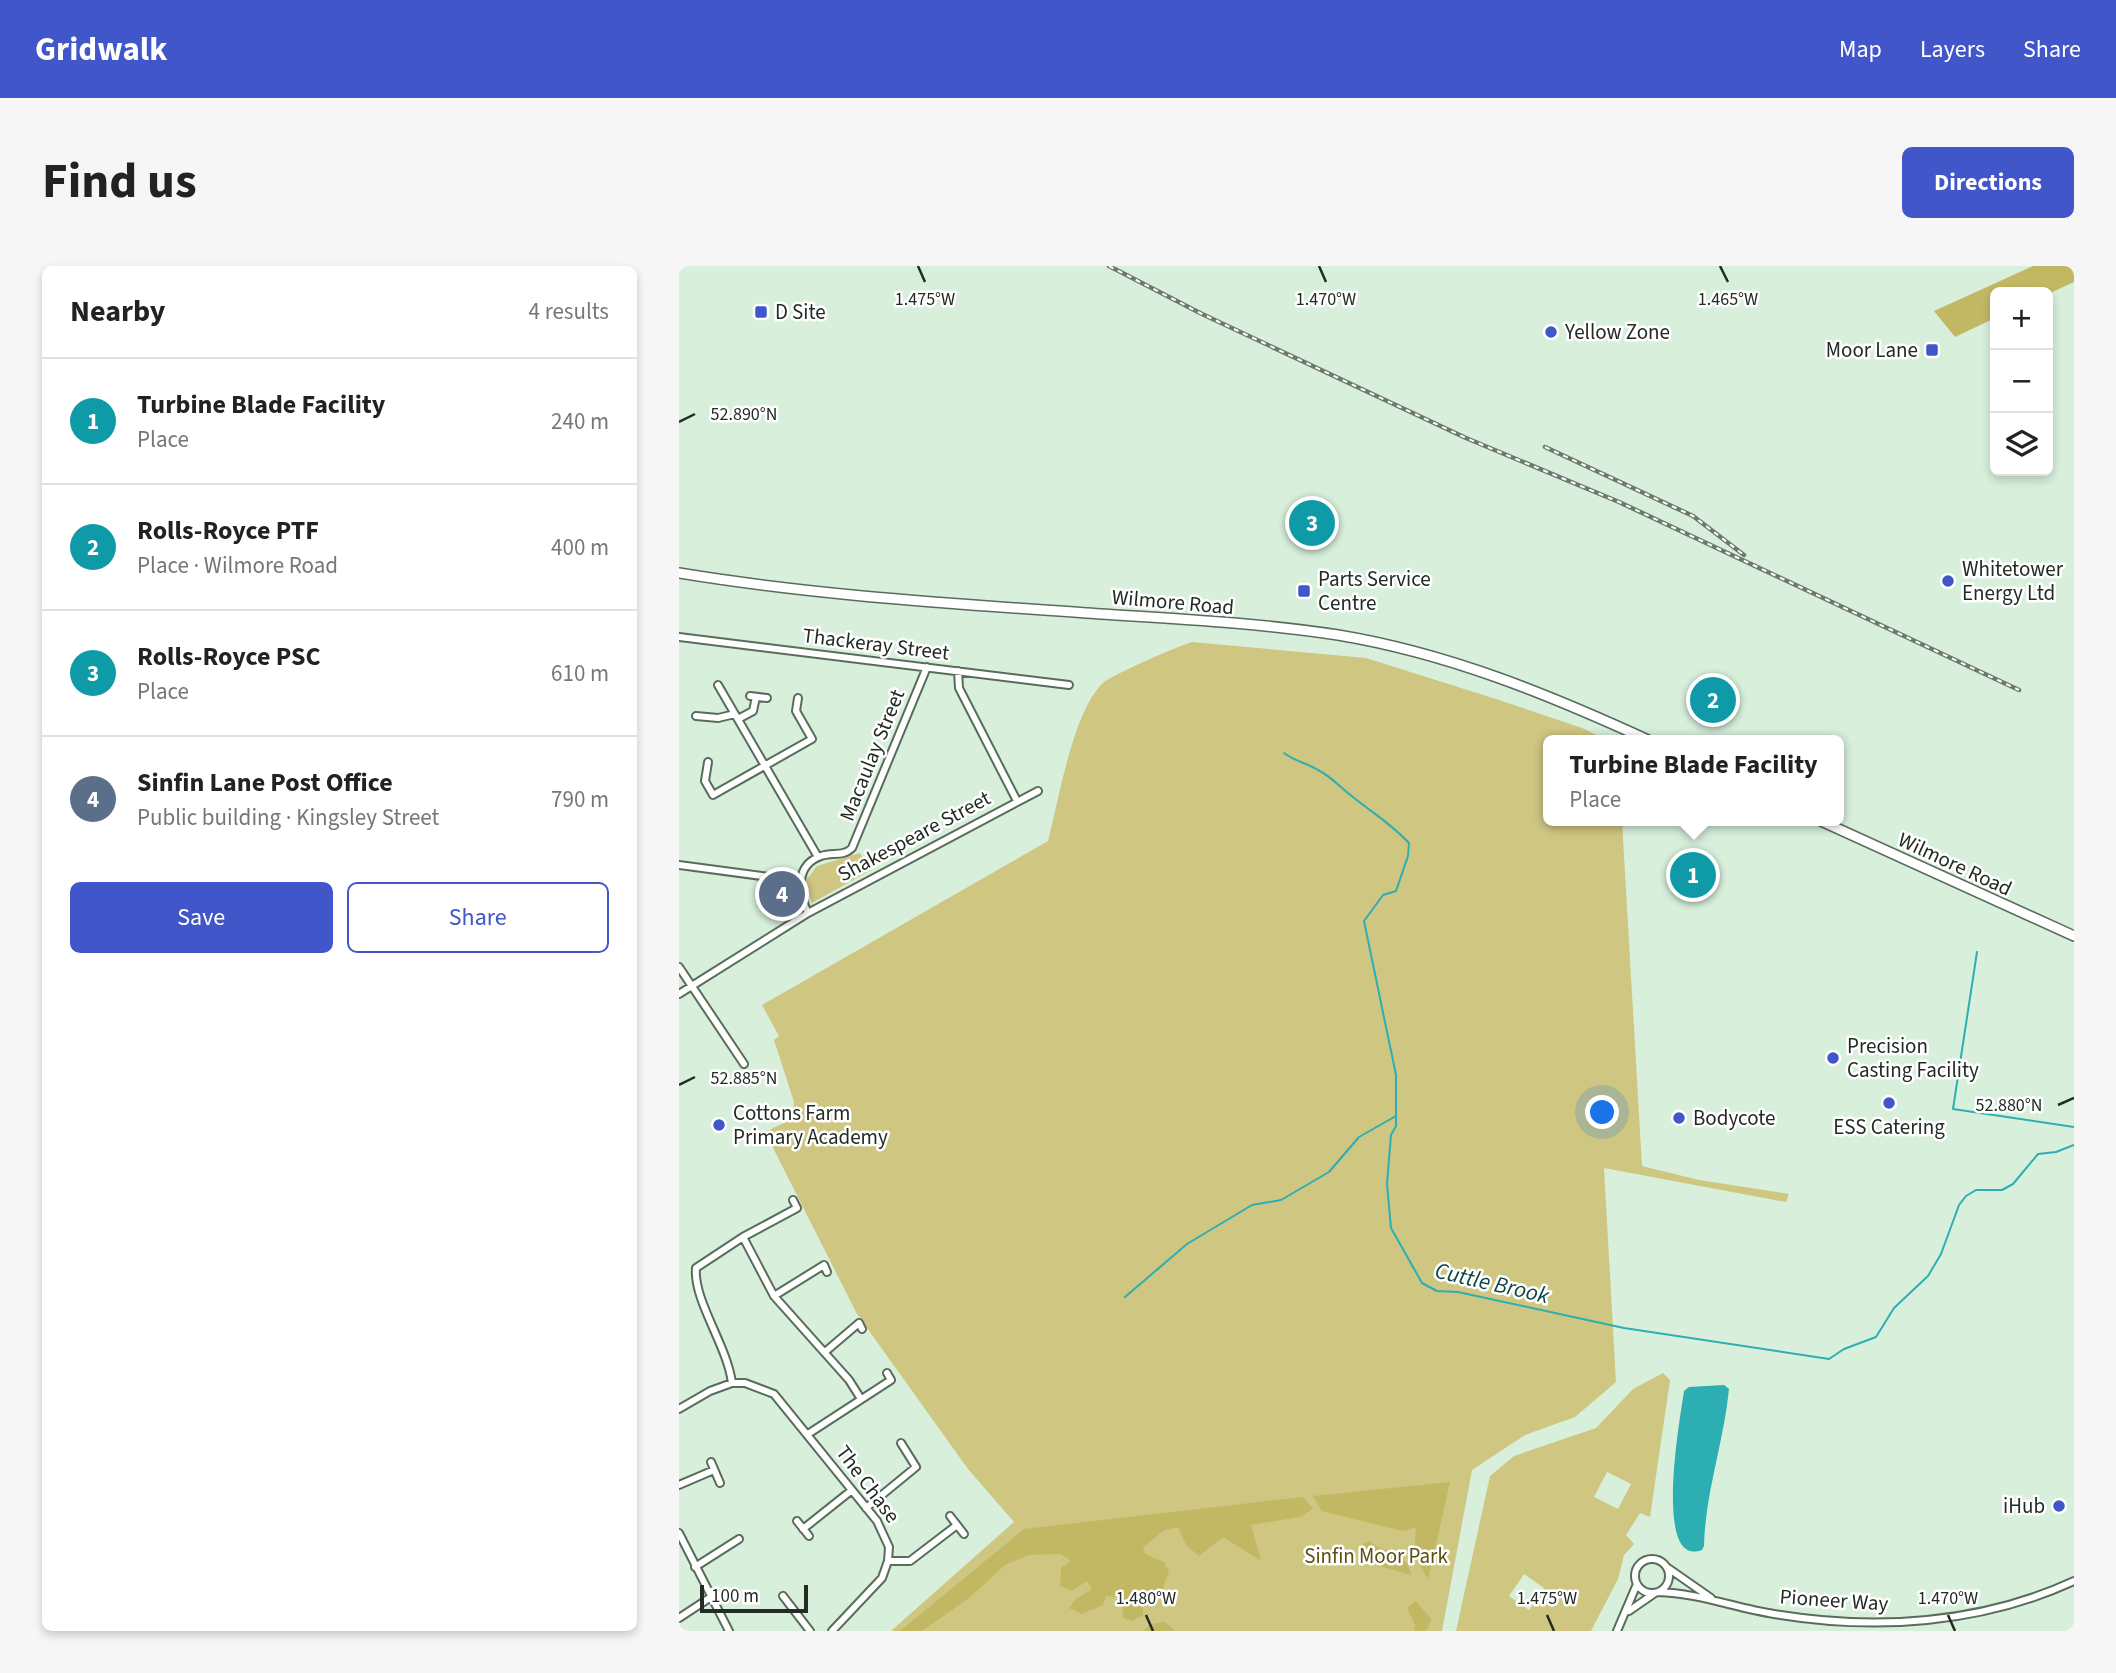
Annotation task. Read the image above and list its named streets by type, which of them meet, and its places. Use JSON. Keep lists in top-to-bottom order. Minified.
{"streets":{"street":["Wilmore Road","Thackeray Street","Macaulay Street","Shakespeare Street","The Chase","Pioneer Way"]},"crossings":[["Thackeray Street","Macaulay Street"],["Macaulay Street","Shakespeare Street"]],"water":["Cuttle Brook"],"parks":["Sinfin Moor Park"],"places":{"transit":["D Site","Moor Lane","Parts Service Centre"],"other":["Yellow Zone","Whitetower Energy Ltd","Precision Casting Facility","ESS Catering","Bodycote","Cottons Farm Primary Academy","iHub"]},"scale_bar":"100 m","page":{"header":"Gridwalk","nav":["Map","Layers","Share"],"title":"Find us","buttons":["Directions",["Save","Share"]],"heading":["Nearby","4 results"],"map_buttons":["+","−"],"list":[{"mark":"1","name":"Turbine Blade Facility","note":"Place","value":"240 m"},{"mark":"2","name":"Rolls-Royce PTF","note":"Place · Wilmore Road","value":"400 m"},{"mark":"3","name":"Rolls-Royce PSC","note":"Place","value":"610 m"},{"mark":"4","name":"Sinfin Lane Post Office","note":"Public building · Kingsley Street","value":"790 m"}],"pins":["3","2","1","4"],"popup":["Turbine Blade Facility","Place"],"scale":"100 m"},"coordinates":["1.475°W","1.470°W","1.465°W","52.890°N","52.885°N","52.880°N","1.480°W"]}
